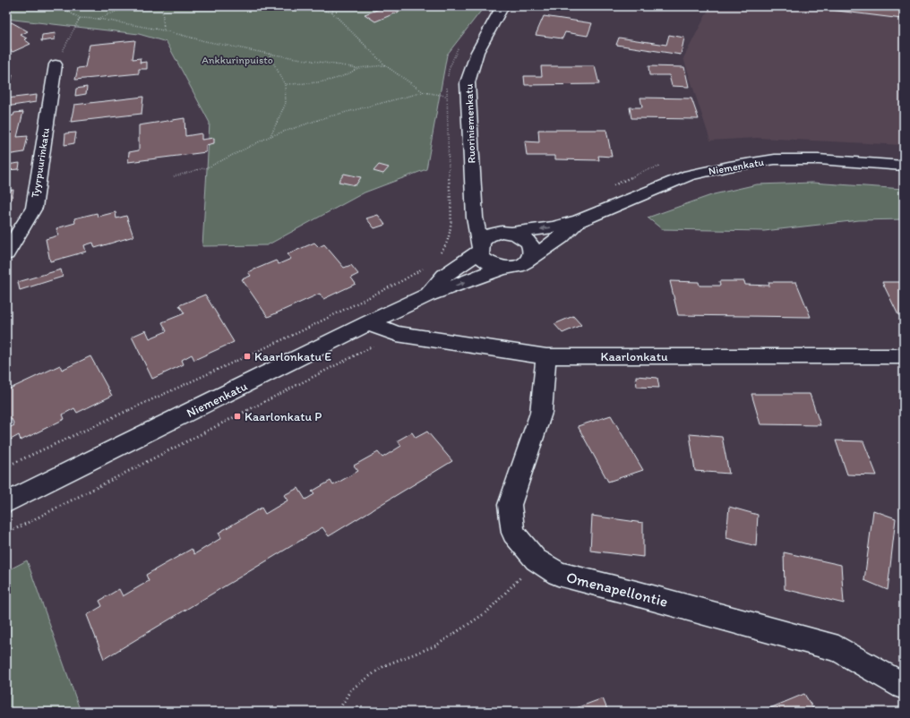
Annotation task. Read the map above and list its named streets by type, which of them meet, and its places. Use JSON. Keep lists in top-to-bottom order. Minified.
{"streets":{"street":["Ruoriniemenkatu","Tyyrpuurinkatu","Niemenkatu","Kaarlonkatu","Omenapellontie"]},"crossings":[["Ruoriniemenkatu","Niemenkatu"],["Niemenkatu","Kaarlonkatu"],["Kaarlonkatu","Omenapellontie"]],"parks":["Ankkurinpuisto"],"places":{"transit":["Kaarlonkatu E","Kaarlonkatu P"]}}
